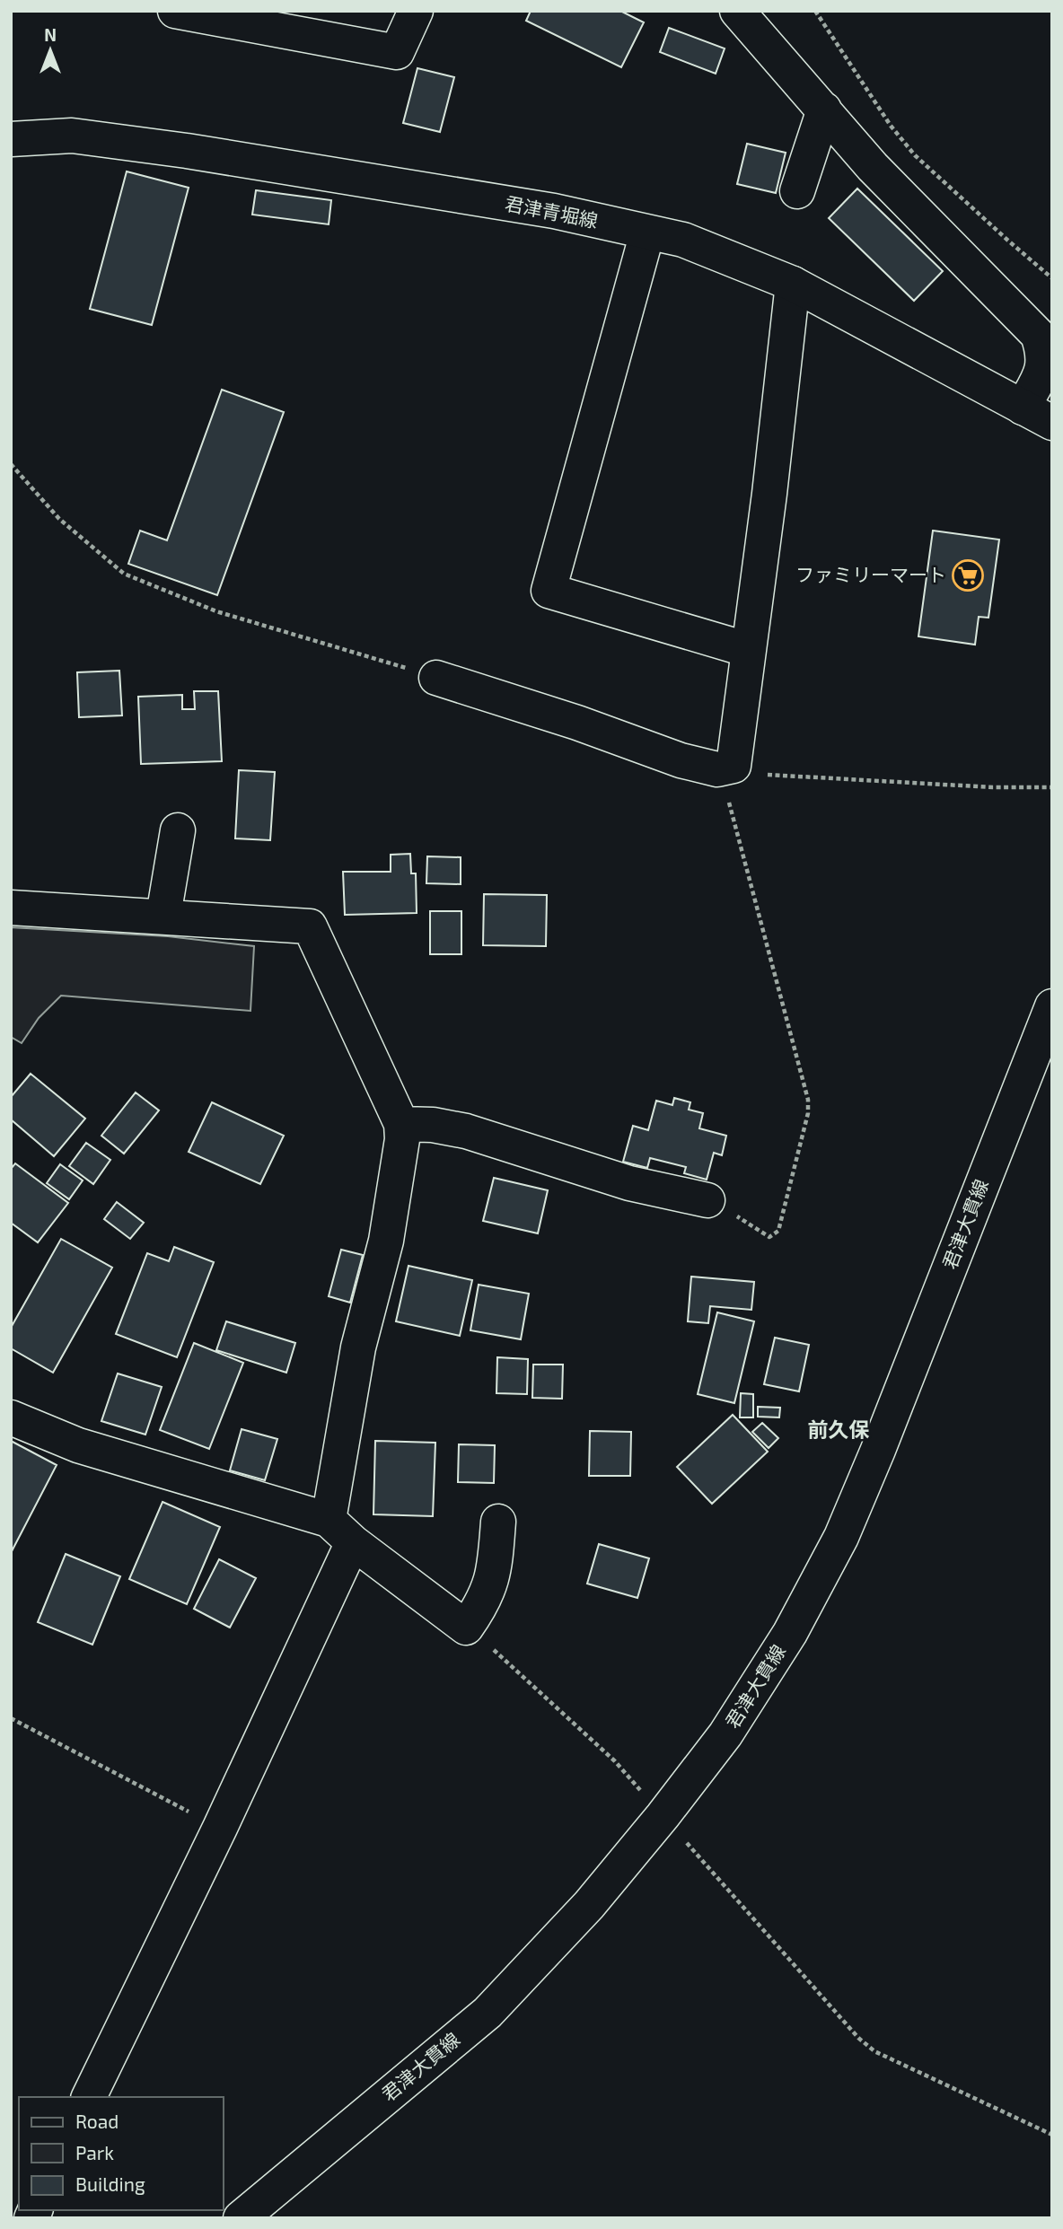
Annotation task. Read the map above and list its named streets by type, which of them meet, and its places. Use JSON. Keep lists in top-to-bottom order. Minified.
{"streets":{"street":["君津青堀線","君津大貫線"]},"districts":["前久保"],"places":{"supermarket":["ファミリーマート"]},"legend":["Road","Park","Building"],"north":"top"}
